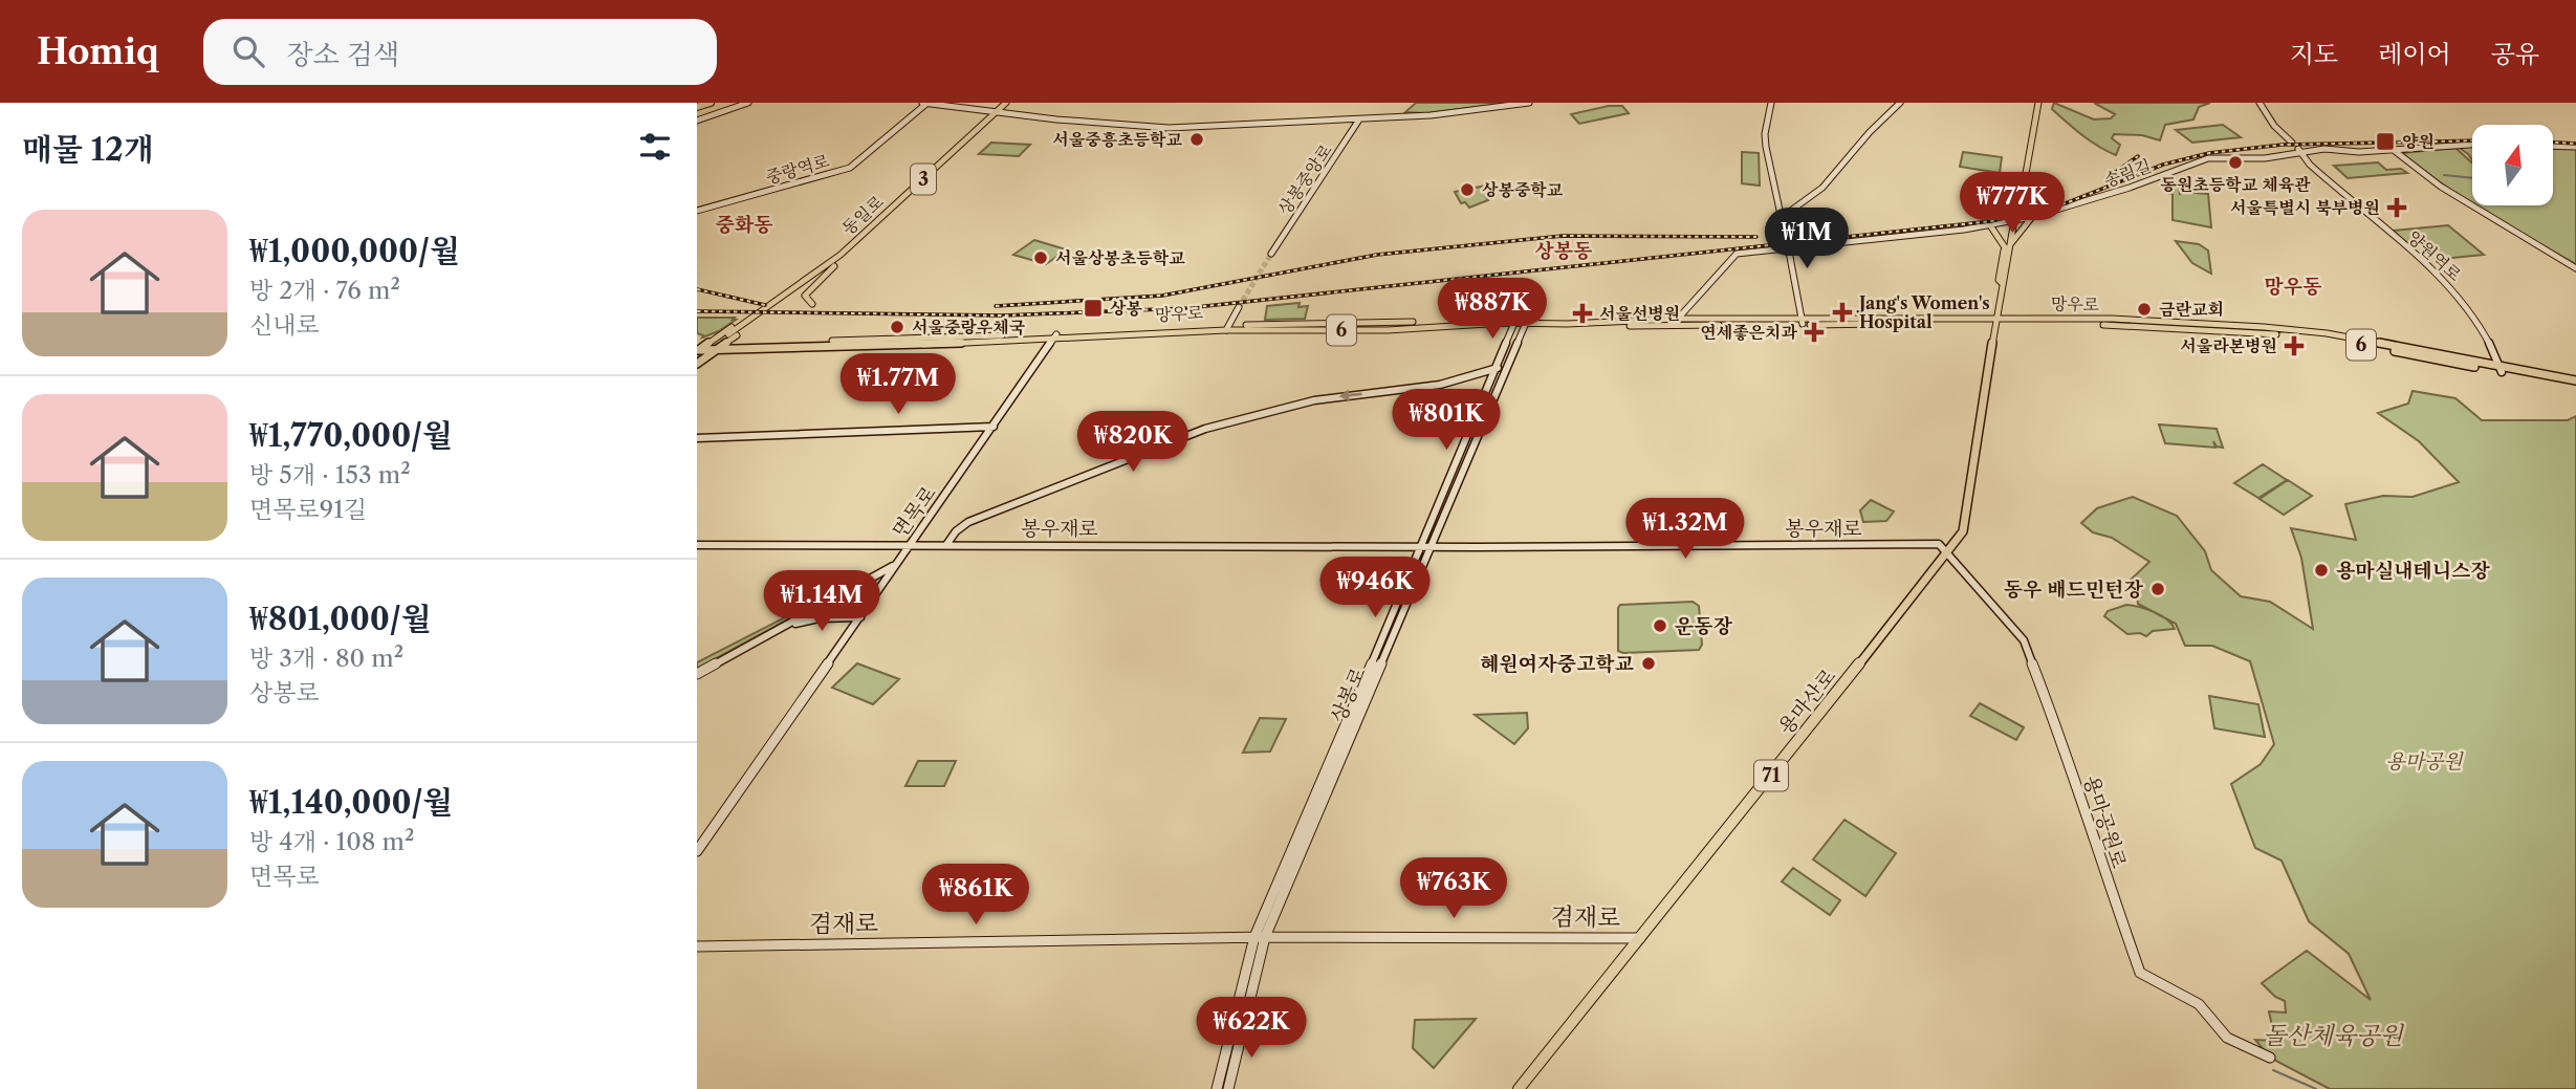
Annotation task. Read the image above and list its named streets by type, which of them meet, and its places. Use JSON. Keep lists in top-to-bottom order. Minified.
{"streets":{"main road":["3","동일로","망우로","6","용마산로","71"],"street":["중랑역로","송림길","상봉중앙로","양원역로","면목로","봉우재로","상봉로","용마공원로","겸재로"]},"crossings":[["송림길","양원역로"],["송림길","망우로"],["양원역로","망우로"],["망우로","면목로"],["망우로","상봉로"],["망우로","용마산로"],["면목로","봉우재로"],["봉우재로","상봉로"],["봉우재로","용마산로"],["봉우재로","용마공원로"],["상봉로","겸재로"],["용마산로","용마공원로"],["용마산로","겸재로"]],"districts":["중화동","상봉동","망우동"],"parks":["용마공원","돌산체육공원"],"places":{"other":["서울중흥초등학교","동원초등학교 체육관","상봉중학교","서울상봉초등학교","금란교회","서울중랑우체국","용마실내테니스장","동우 배드민턴장","운동장","혜원여자중고학교"],"transit":["양원","상봉"],"health":["서울특별시 북부병원","Jang's Women's Hospital","서울선병원","연세좋은치과","서울라본병원"]},"north":"top","page":{"header":"Homiq","search":"장소 검색","nav":["지도","레이어","공유"],"heading":"매물 12개","price":["₩777K","₩1M","₩887K","₩1.77M","₩801K","₩820K","₩1.32M","₩946K","₩1.14M","₩763K","₩861K","₩622K"],"list":[{"name":"₩1,000,000/월","note":"방 2개 · 76 m² · 신내로"},{"name":"₩1,770,000/월","note":"방 5개 · 153 m² · 면목로91길"},{"name":"₩801,000/월","note":"방 3개 · 80 m² · 상봉로"},{"name":"₩1,140,000/월","note":"방 4개 · 108 m² · 면목로"}]}}
